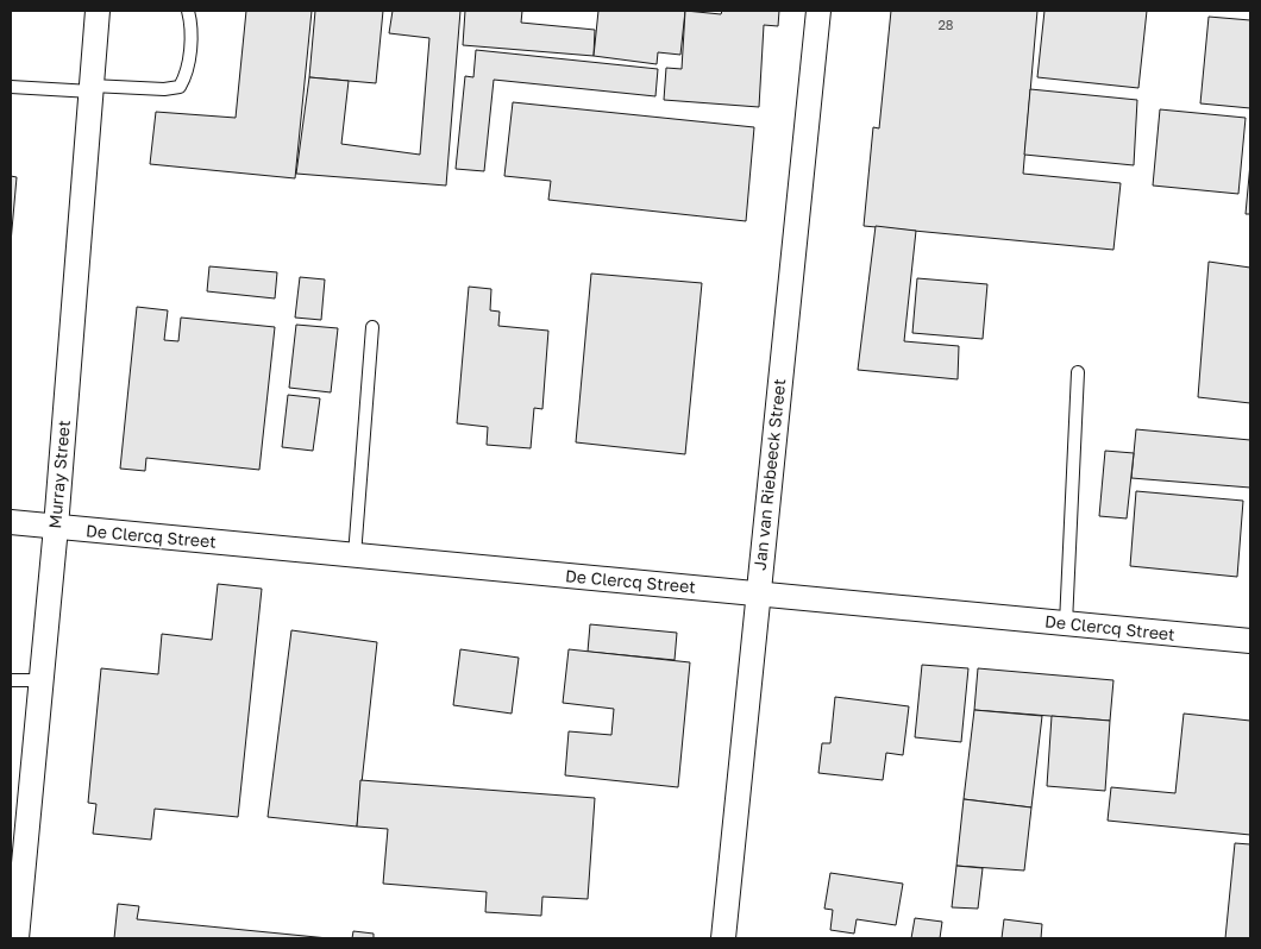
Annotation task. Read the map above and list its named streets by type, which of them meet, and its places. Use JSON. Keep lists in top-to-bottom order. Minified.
{"streets":{"street":["Murray Street","Jan van Riebeeck Street","De Clercq Street"]},"crossings":[["Murray Street","De Clercq Street"],["Jan van Riebeeck Street","De Clercq Street"]],"house_numbers":["28"]}
